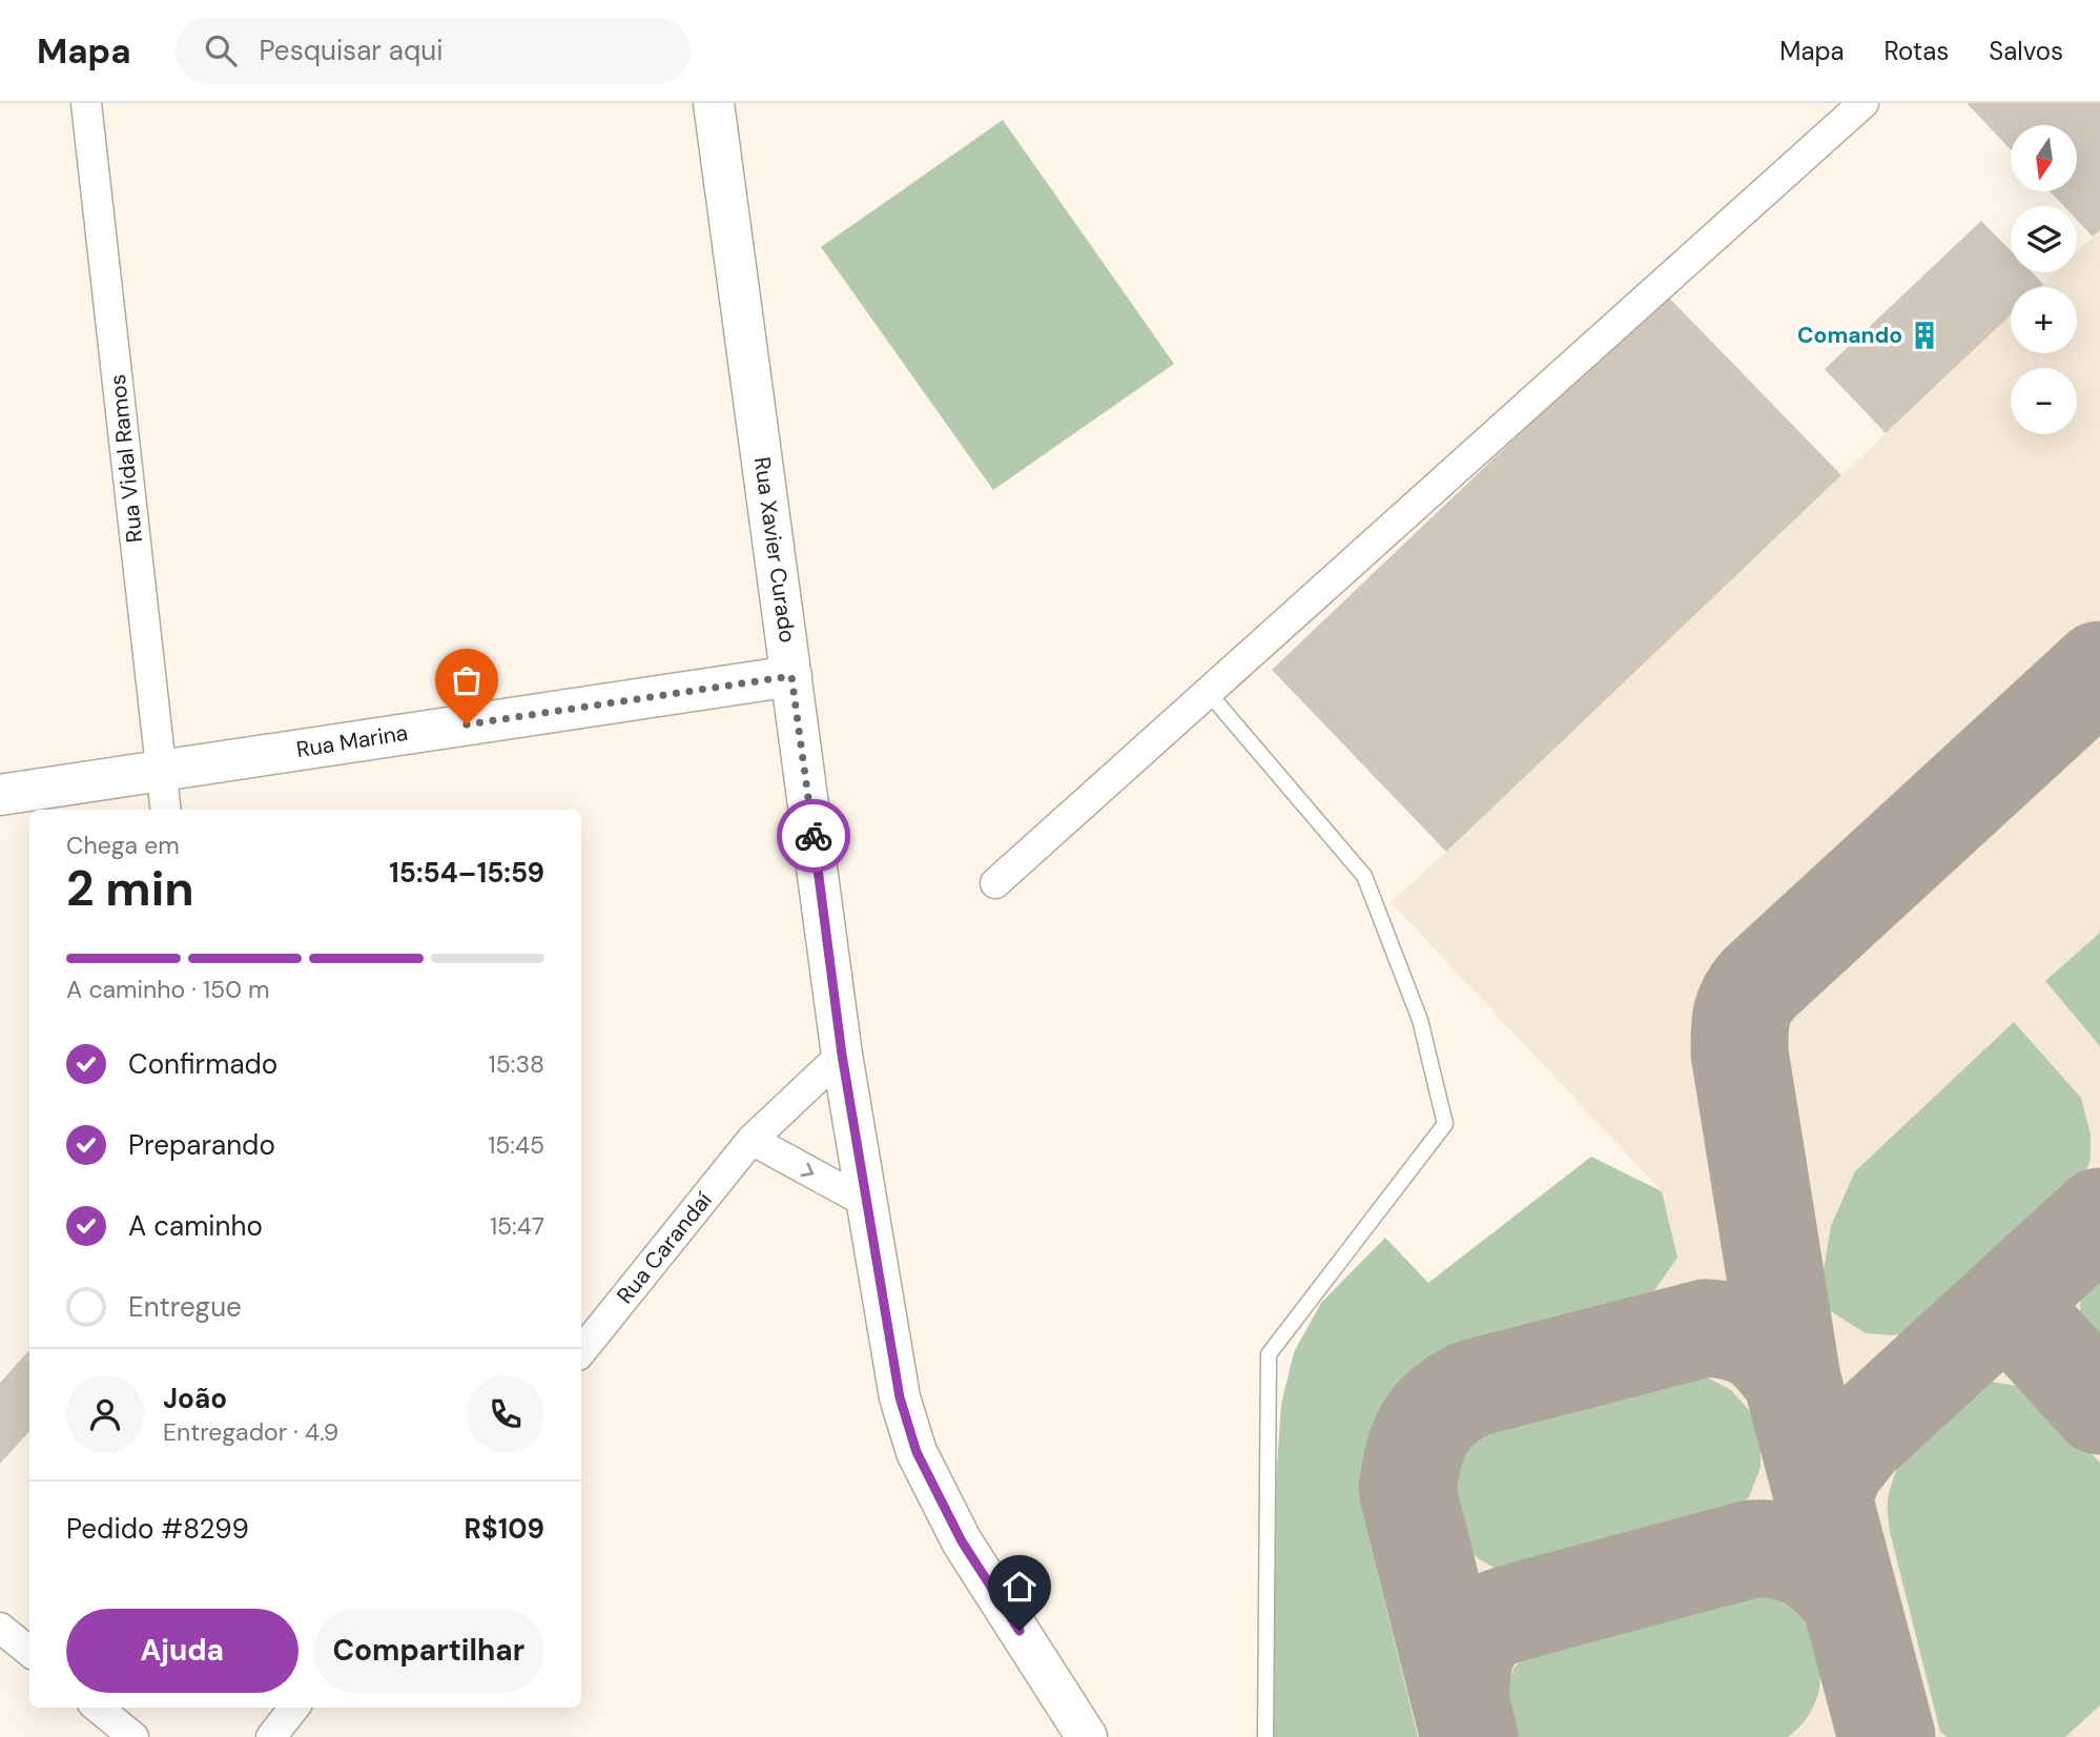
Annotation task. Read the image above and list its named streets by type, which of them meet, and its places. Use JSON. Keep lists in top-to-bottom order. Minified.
{"streets":{"main road":["Rua Xavier Curado","Rua Marina"],"street":["Rua Vidal Ramos","Rua Carandaí"]},"crossings":[["Rua Vidal Ramos","Rua Marina"],["Rua Xavier Curado","Rua Marina"],["Rua Xavier Curado","Rua Carandaí"]],"places":{"building":["Comando"]},"north":"bottom","page":{"header":"Mapa","search":"Pesquisar aqui","nav":["Mapa","Rotas","Salvos"],"map_buttons":["+","−"],"heading":["2 min","Chega em","15:54–15:59"],"panel":["João","Entregador · 4.9","Pedido #8299","R$109"],"bar":"A caminho · 150 m","list":[["Confirmado","15:38"],["Preparando","15:45"],["A caminho","15:47"],"Entregue"],"buttons":["Ajuda","Compartilhar"]}}
